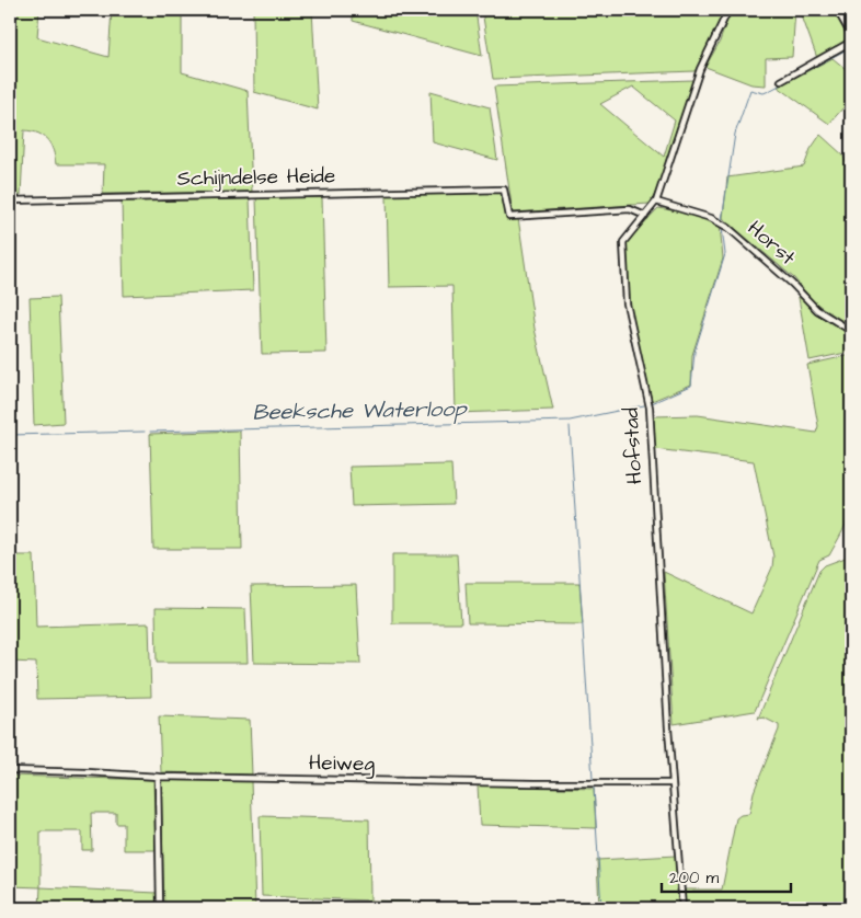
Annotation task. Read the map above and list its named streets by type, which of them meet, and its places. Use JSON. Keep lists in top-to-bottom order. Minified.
{"streets":{"street":["Schijndelse Heide","Horst","Hofstad","Heiweg"]},"crossings":[["Schijndelse Heide","Hofstad"],["Horst","Hofstad"],["Hofstad","Heiweg"]],"water":["Beeksche Waterloop"],"scale_bar":"200 m"}
